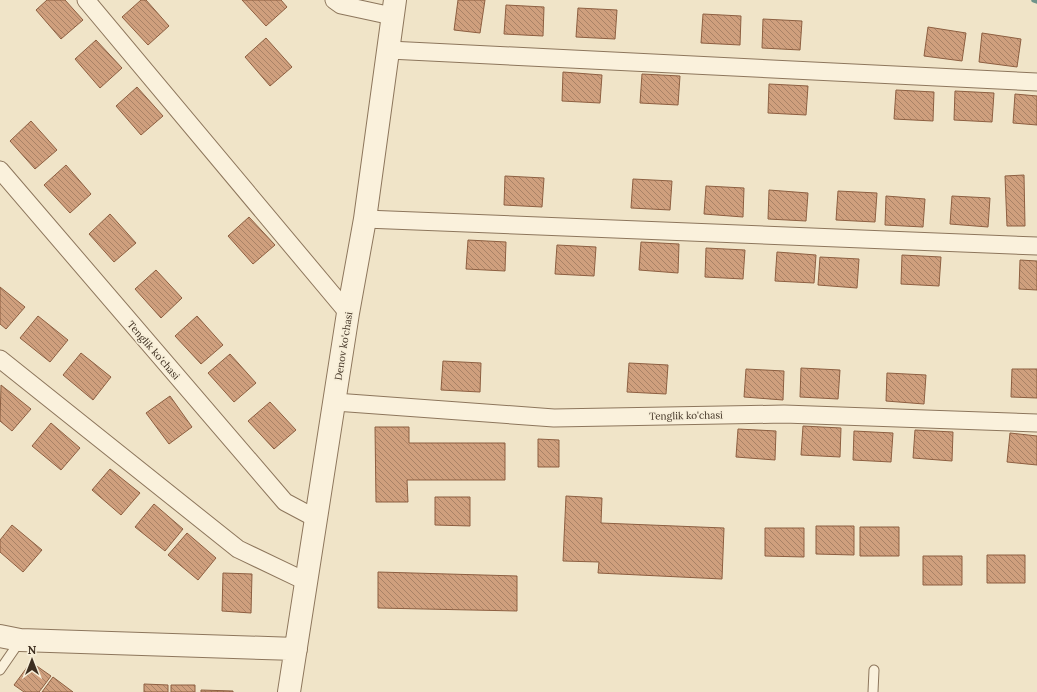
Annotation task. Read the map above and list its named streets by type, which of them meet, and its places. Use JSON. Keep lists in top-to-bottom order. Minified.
{"streets":{"street":["Denov ko'chasi","Tenglik ko'chasi"]},"crossings":[["Denov ko'chasi","Tenglik ko'chasi"]],"north":"top"}
